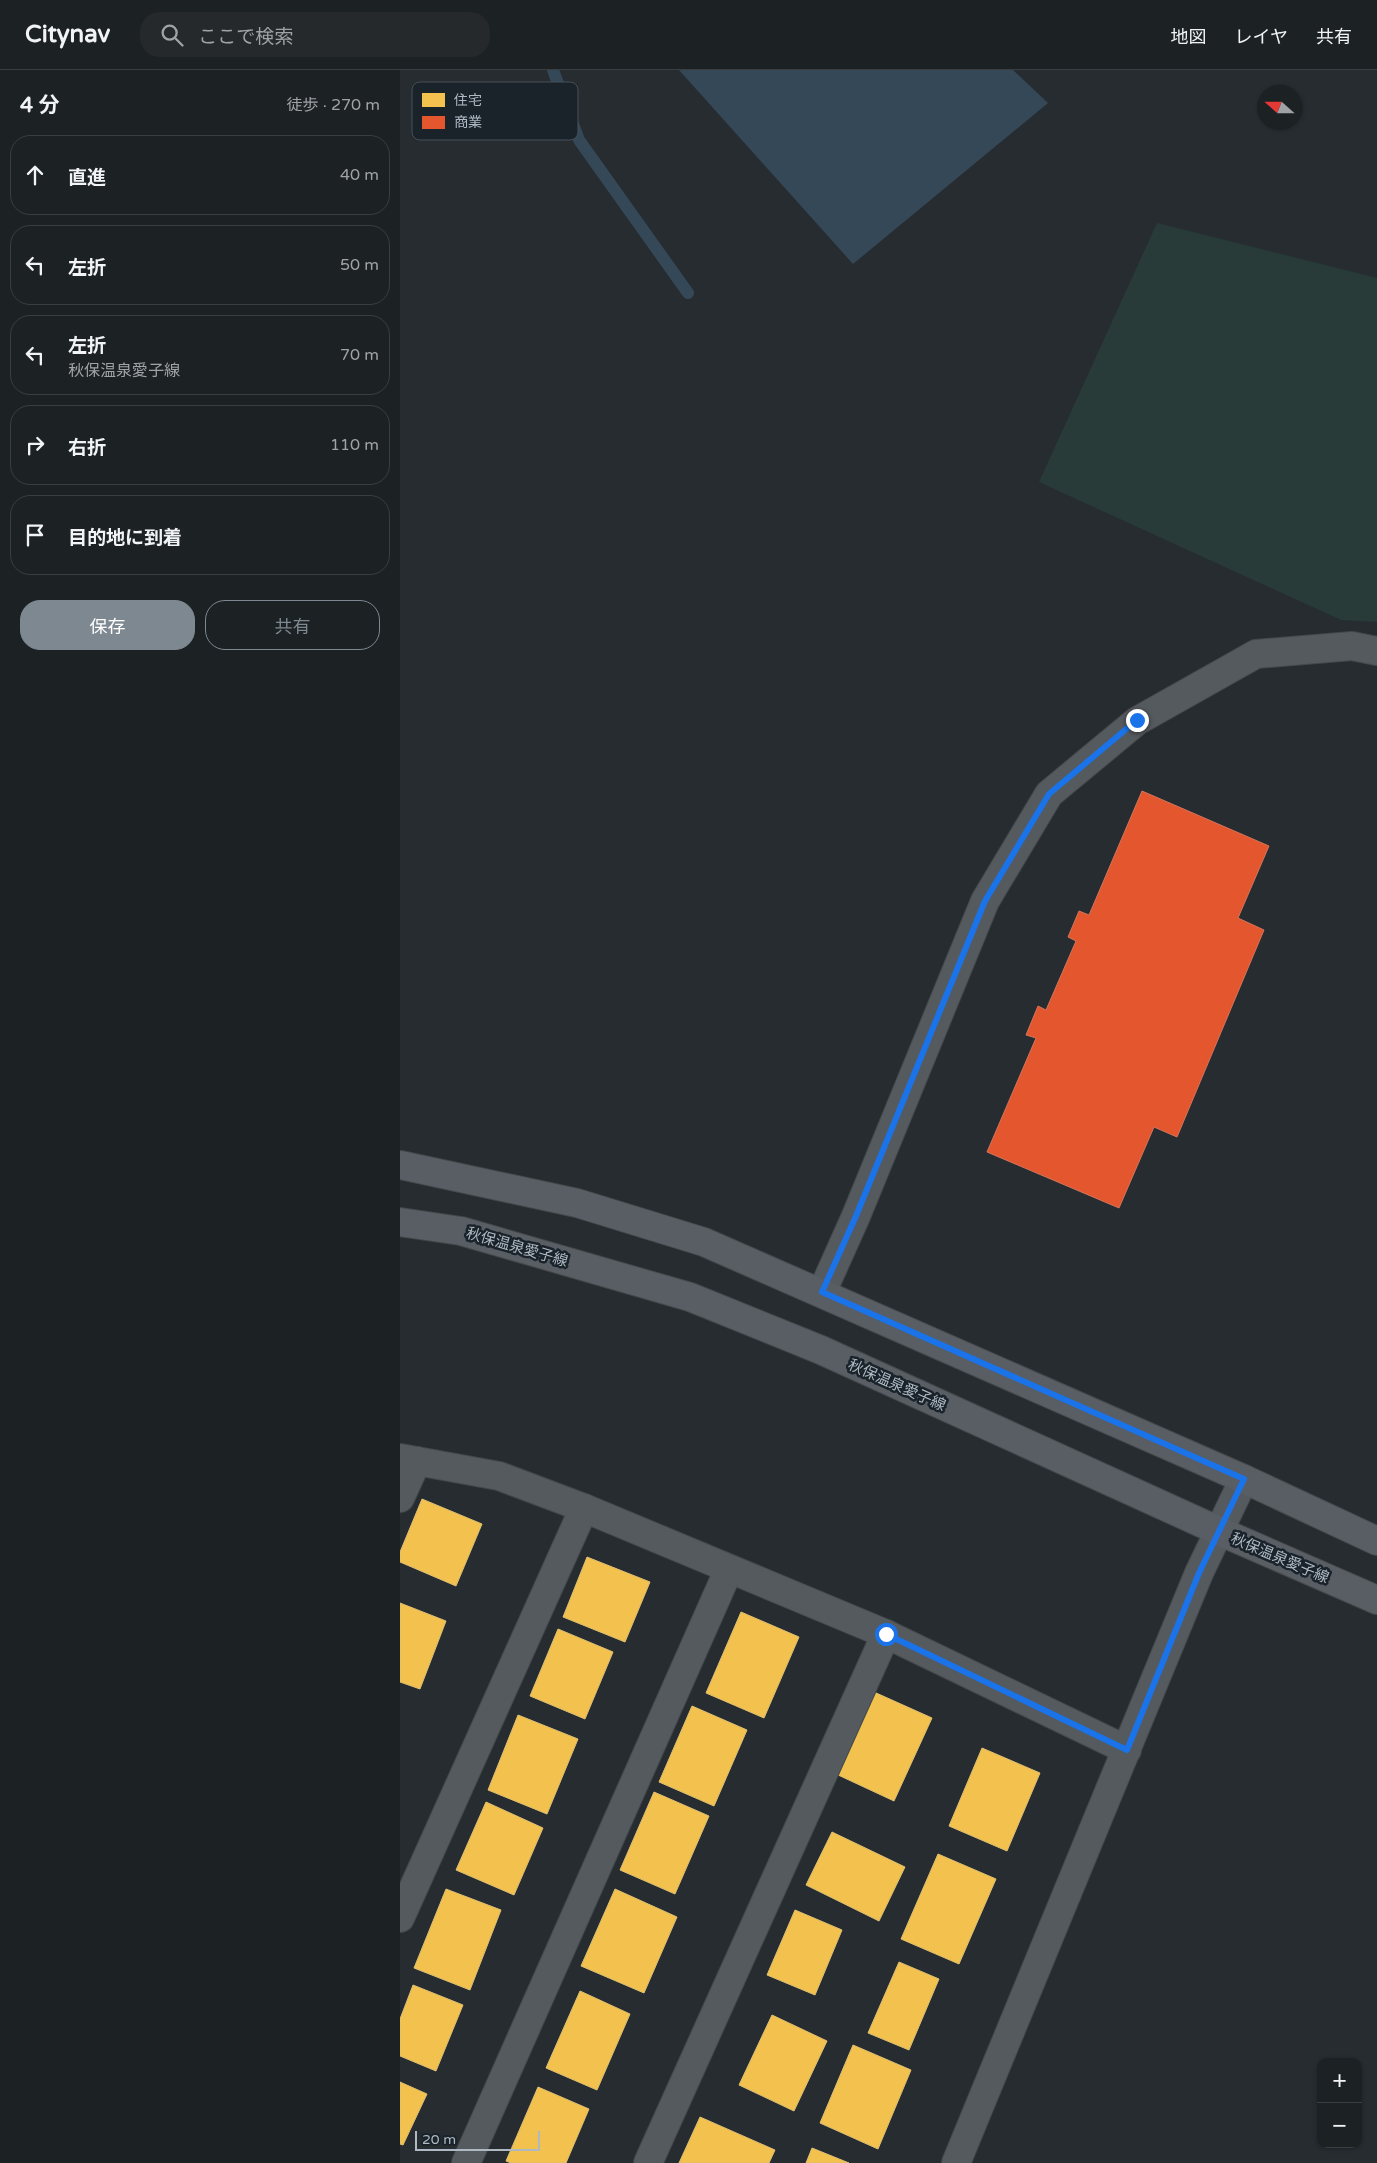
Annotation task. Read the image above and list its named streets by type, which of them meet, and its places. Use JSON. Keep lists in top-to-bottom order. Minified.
{"streets":{"main road":["秋保温泉愛子線"]},"legend":["住宅","商業"],"scale_bar":"20 m","north":"left","page":{"header":"Citynav","search":"ここで検索","nav":["地図","レイヤ","共有"],"heading":["4 分","徒歩 · 270 m"],"list":[["直進","40 m"],["左折","50 m"],["左折","秋保温泉愛子線","70 m"],["右折","110 m"],"目的地に到着"],"buttons":["保存","共有"],"map_buttons":["+","−"],"scale":"20 m"}}
